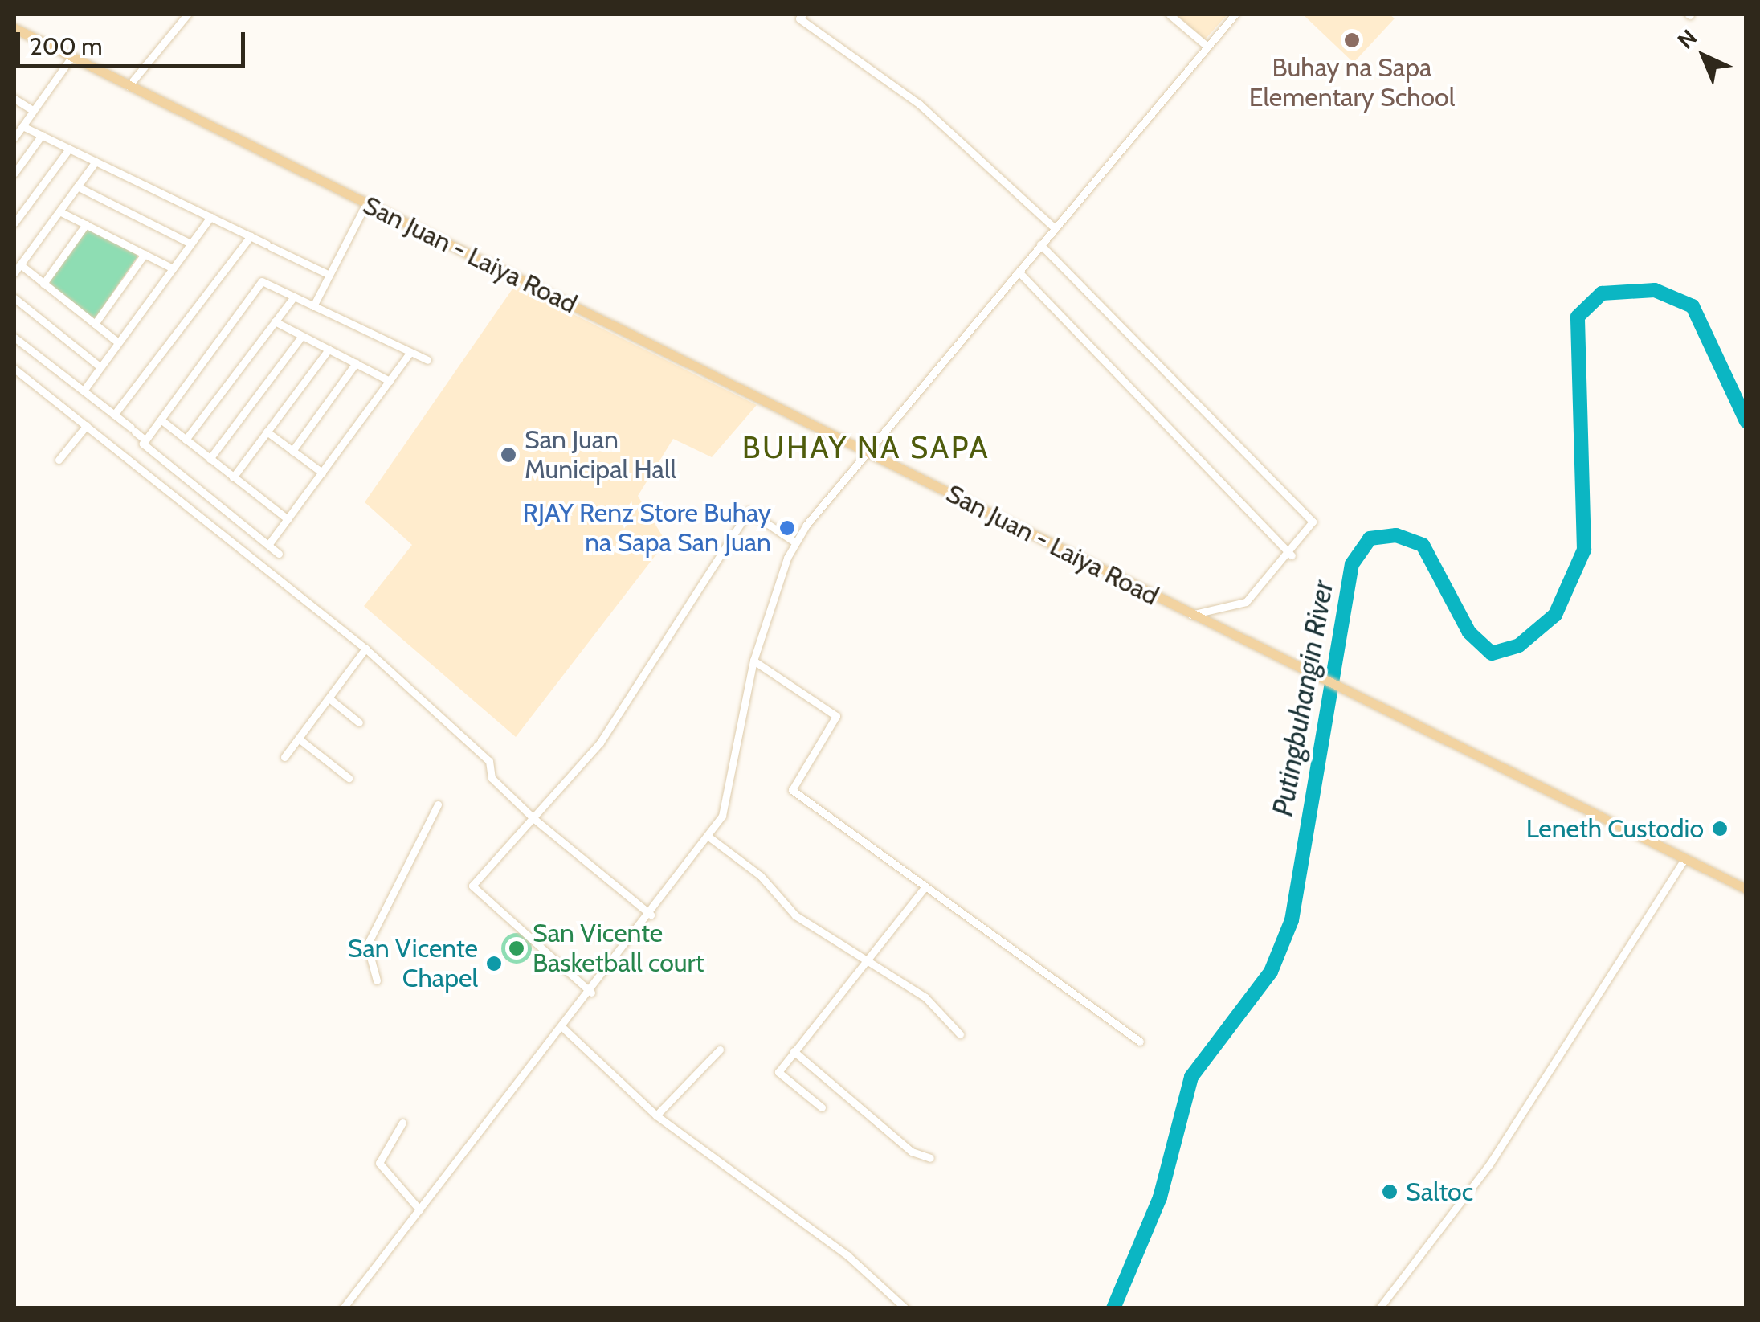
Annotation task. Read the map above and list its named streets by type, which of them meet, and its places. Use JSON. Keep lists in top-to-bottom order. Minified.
{"streets":{"main road":["San Juan - Laiya Road"]},"districts":["BUHAY NA SAPA"],"water":["Putingbuhangin River"],"places":["Buhay na Sapa Elementary School","San Juan Municipal Hall","RJAY Renz Store Buhay na Sapa San Juan","Leneth Custodio","San Vicente Basketball court","San Vicente Chapel","Saltoc"],"scale_bar":"200 m","north":"top left"}
